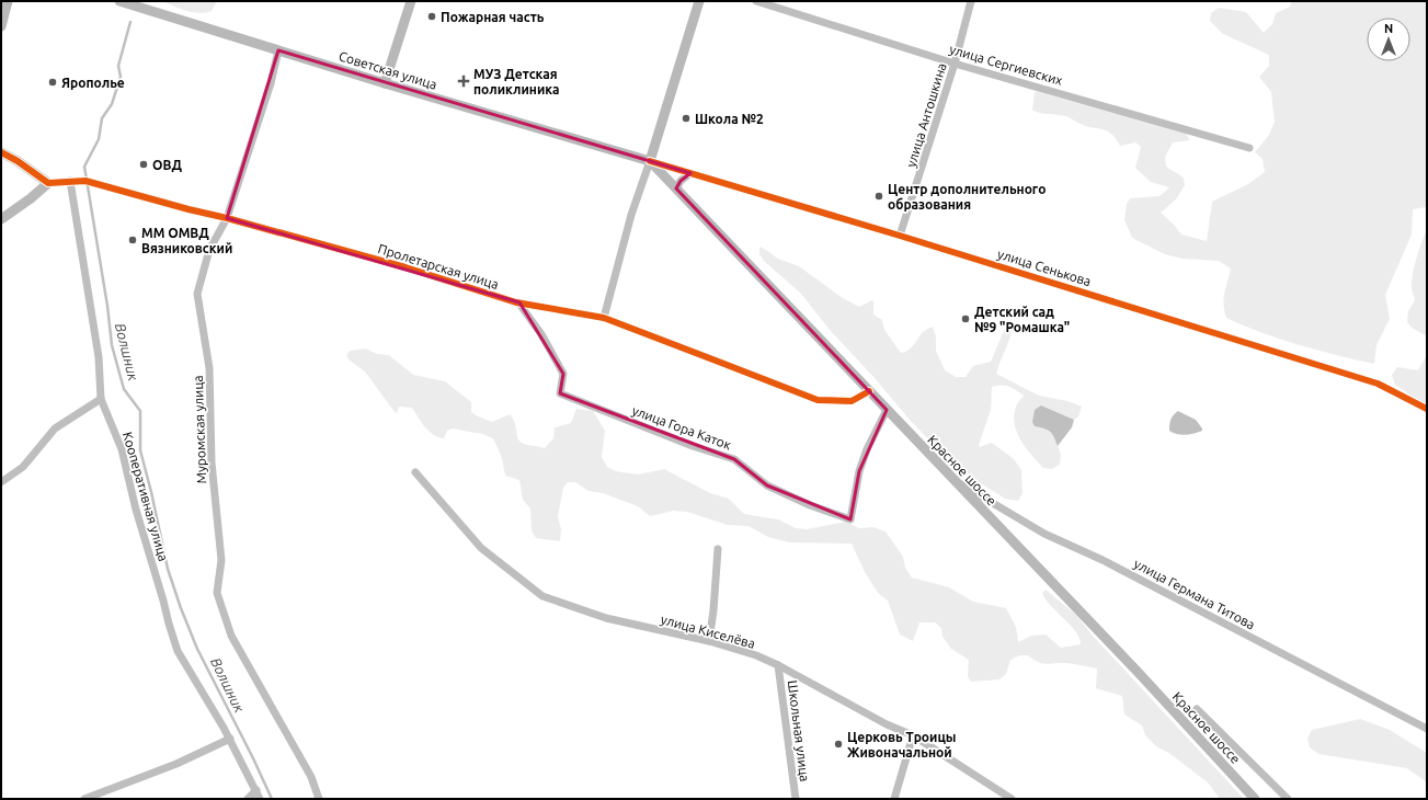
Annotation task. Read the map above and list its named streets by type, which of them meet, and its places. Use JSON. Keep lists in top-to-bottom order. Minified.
{"streets":{"main road":["Советская улица","Красное шоссе"],"street":["улица Сергиевских","улица Антошкина","Пролетарская улица","улица Сенькова","улица Гора Каток","Муромская улица","Кооперативная улица","улица Германа Титова","улица Киселёва","Школьная улица"]},"crossings":[["улица Сергиевских","улица Антошкина"],["Советская улица","улица Сенькова"],["Советская улица","Муромская улица"],["Советская улица","Красное шоссе"],["улица Антошкина","улица Сенькова"],["Пролетарская улица","улица Гора Каток"],["Пролетарская улица","Муромская улица"],["Пролетарская улица","Красное шоссе"],["Пролетарская улица","Кооперативная улица"],["улица Сенькова","Красное шоссе"],["улица Гора Каток","Красное шоссе"],["Красное шоссе","улица Германа Титова"],["улица Киселёва","Школьная улица"]],"water":["Волшник"],"places":{"other":["Пожарная часть","Ярополье","Школа №2","ОВД","Центр дополнительного образования","ММ ОМВД Вязниковский","Детский сад №9 \"Ромашка\"","Церковь Троицы Живоначальной"],"health":["МУЗ Детская поликлиника"]},"north":"top"}
